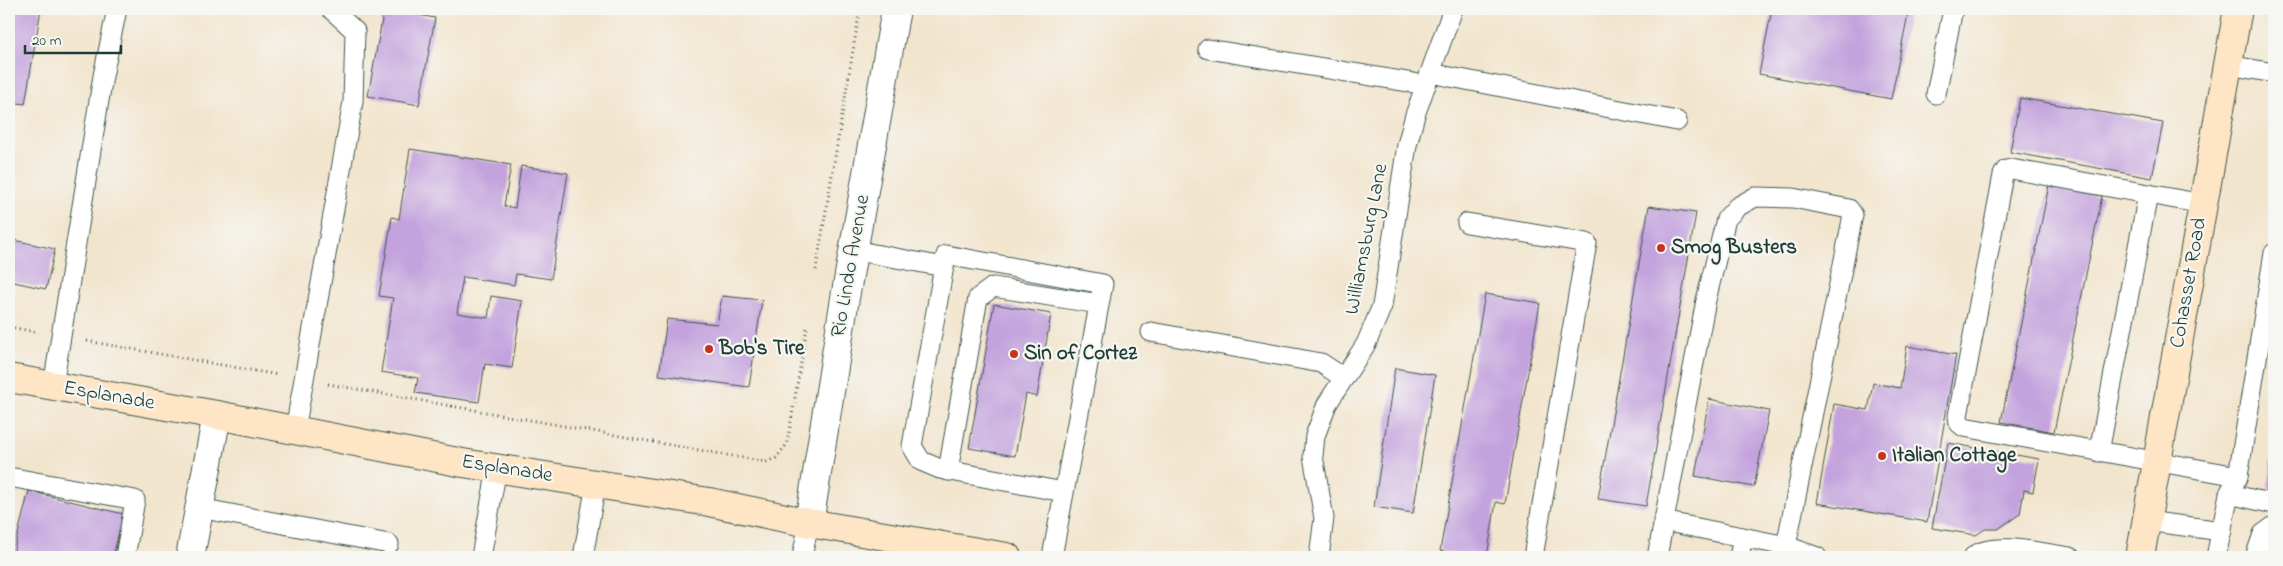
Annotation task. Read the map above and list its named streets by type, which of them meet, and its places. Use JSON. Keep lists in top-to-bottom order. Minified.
{"streets":{"main road":["Cohasset Road","Esplanade"],"street":["Rio Lindo Avenue"],"lane":["Williamsburg Lane"]},"crossings":[["Rio Lindo Avenue","Esplanade"]],"places":["Smog Busters","Bob's Tire","Sin of Cortez","Italian Cottage"],"scale_bar":"20 m"}
